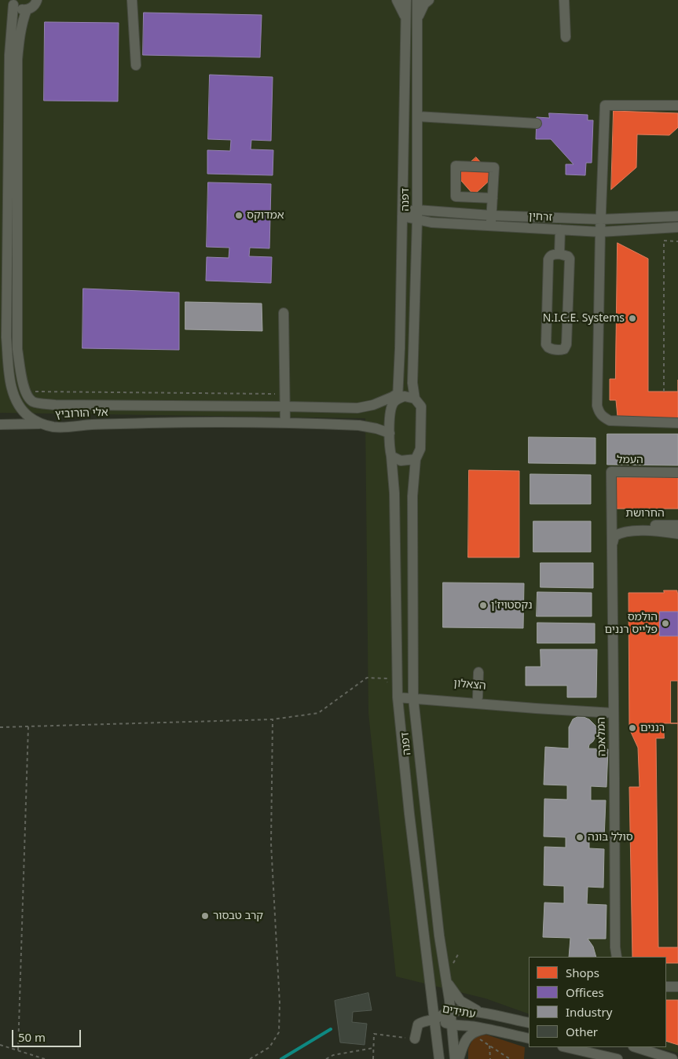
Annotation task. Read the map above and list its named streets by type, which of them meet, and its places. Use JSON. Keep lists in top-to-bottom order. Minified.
{"streets":{"street":["דפנה","זרחין","אלי הורוביץ","העמל","החרושת","הצאלון","המלאכה","עתידים"]},"crossings":[["דפנה","זרחין"],["דפנה","אלי הורוביץ"],["דפנה","הצאלון"],["דפנה","עתידים"],["העמל","החרושת"],["העמל","המלאכה"],["החרושת","המלאכה"],["הצאלון","המלאכה"]],"places":["אמדוקס","N.I.C.E. Systems","נקסטויז'ן","הולמס פלייס רננים","רננים","סולל בונה","קרב טבסור"],"legend":["Shops","Offices","Industry","Other"],"scale_bar":"50 m"}
